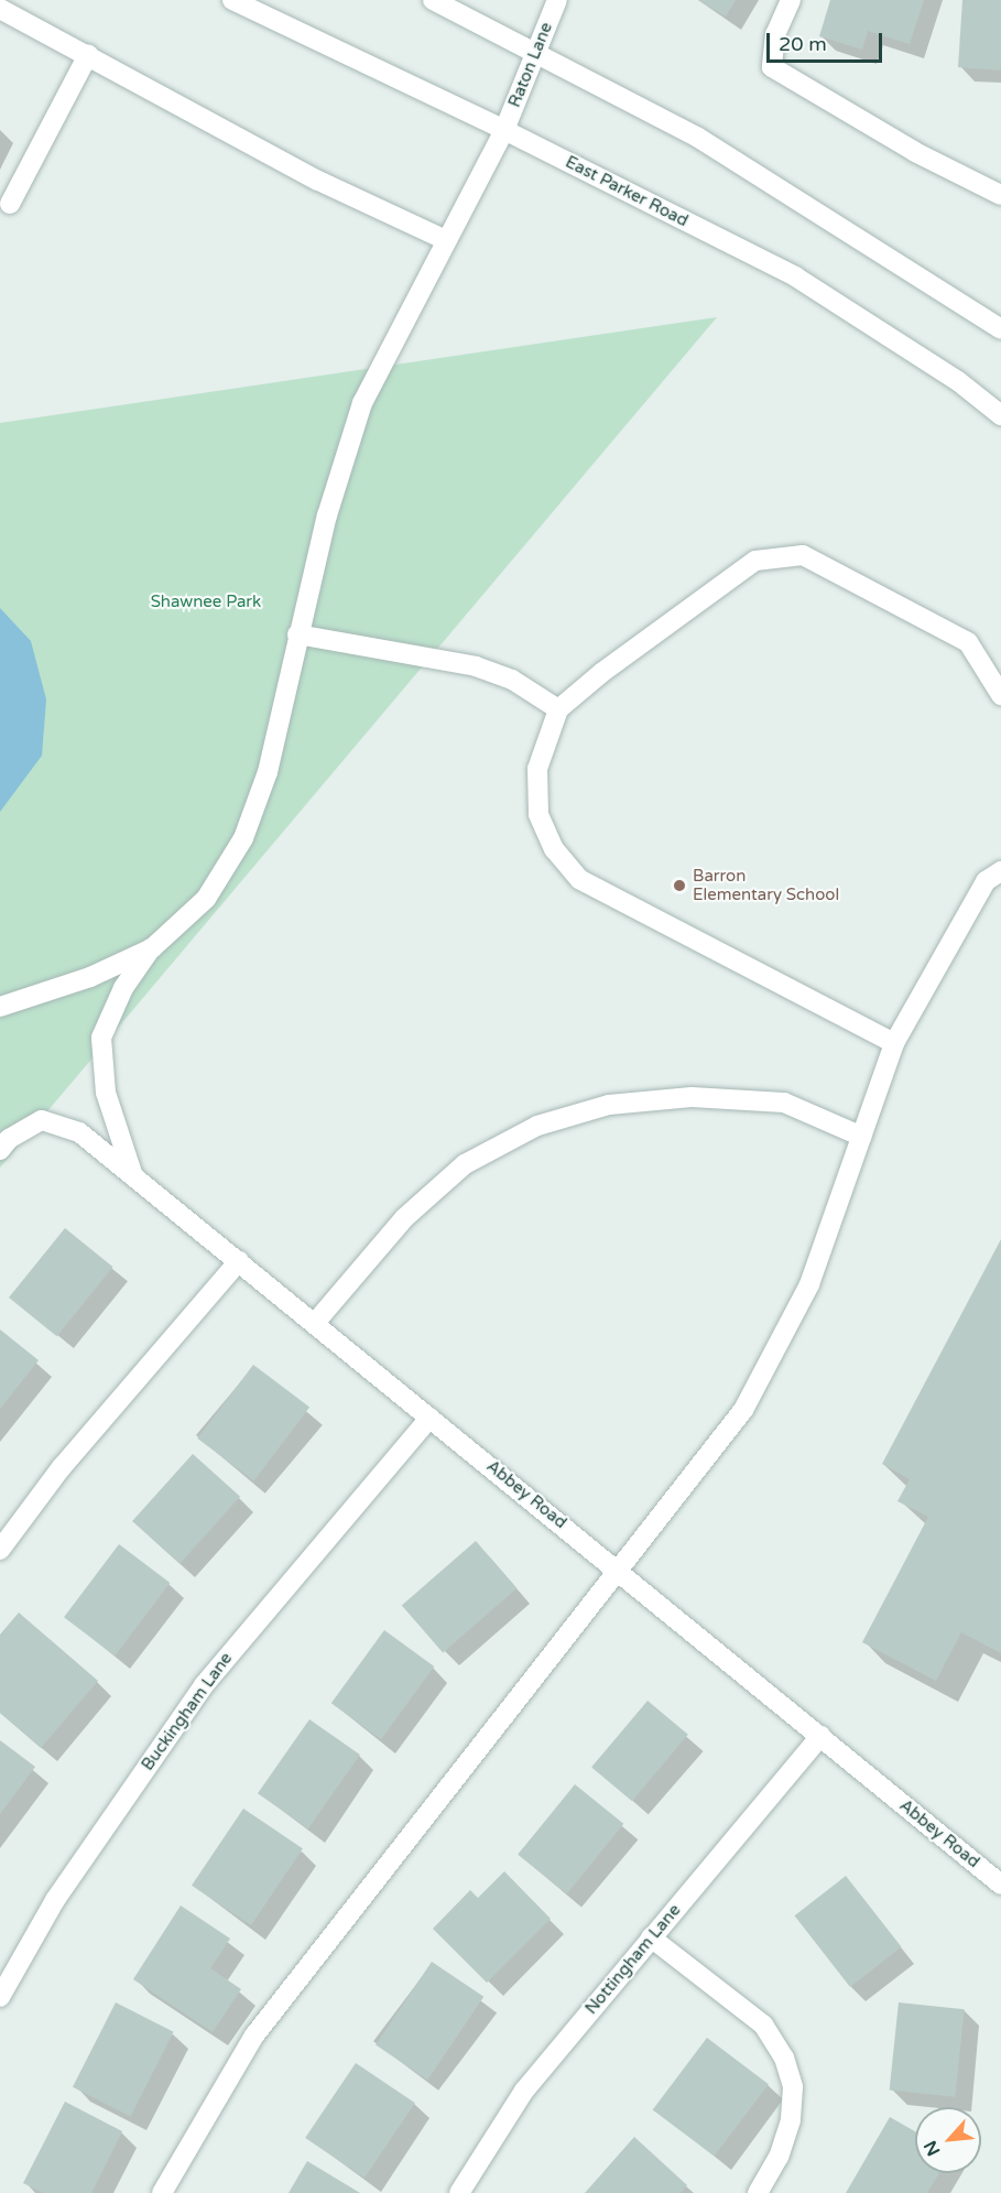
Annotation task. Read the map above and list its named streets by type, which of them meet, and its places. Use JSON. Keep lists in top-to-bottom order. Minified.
{"streets":{"street":["Raton Lane","East Parker Road","Abbey Road","Buckingham Lane","Nottingham Lane"]},"crossings":[["Raton Lane","East Parker Road"],["Abbey Road","Buckingham Lane"],["Abbey Road","Nottingham Lane"]],"parks":["Shawnee Park"],"places":["Barron Elementary School"],"scale_bar":"20 m","north":"bottom left"}
